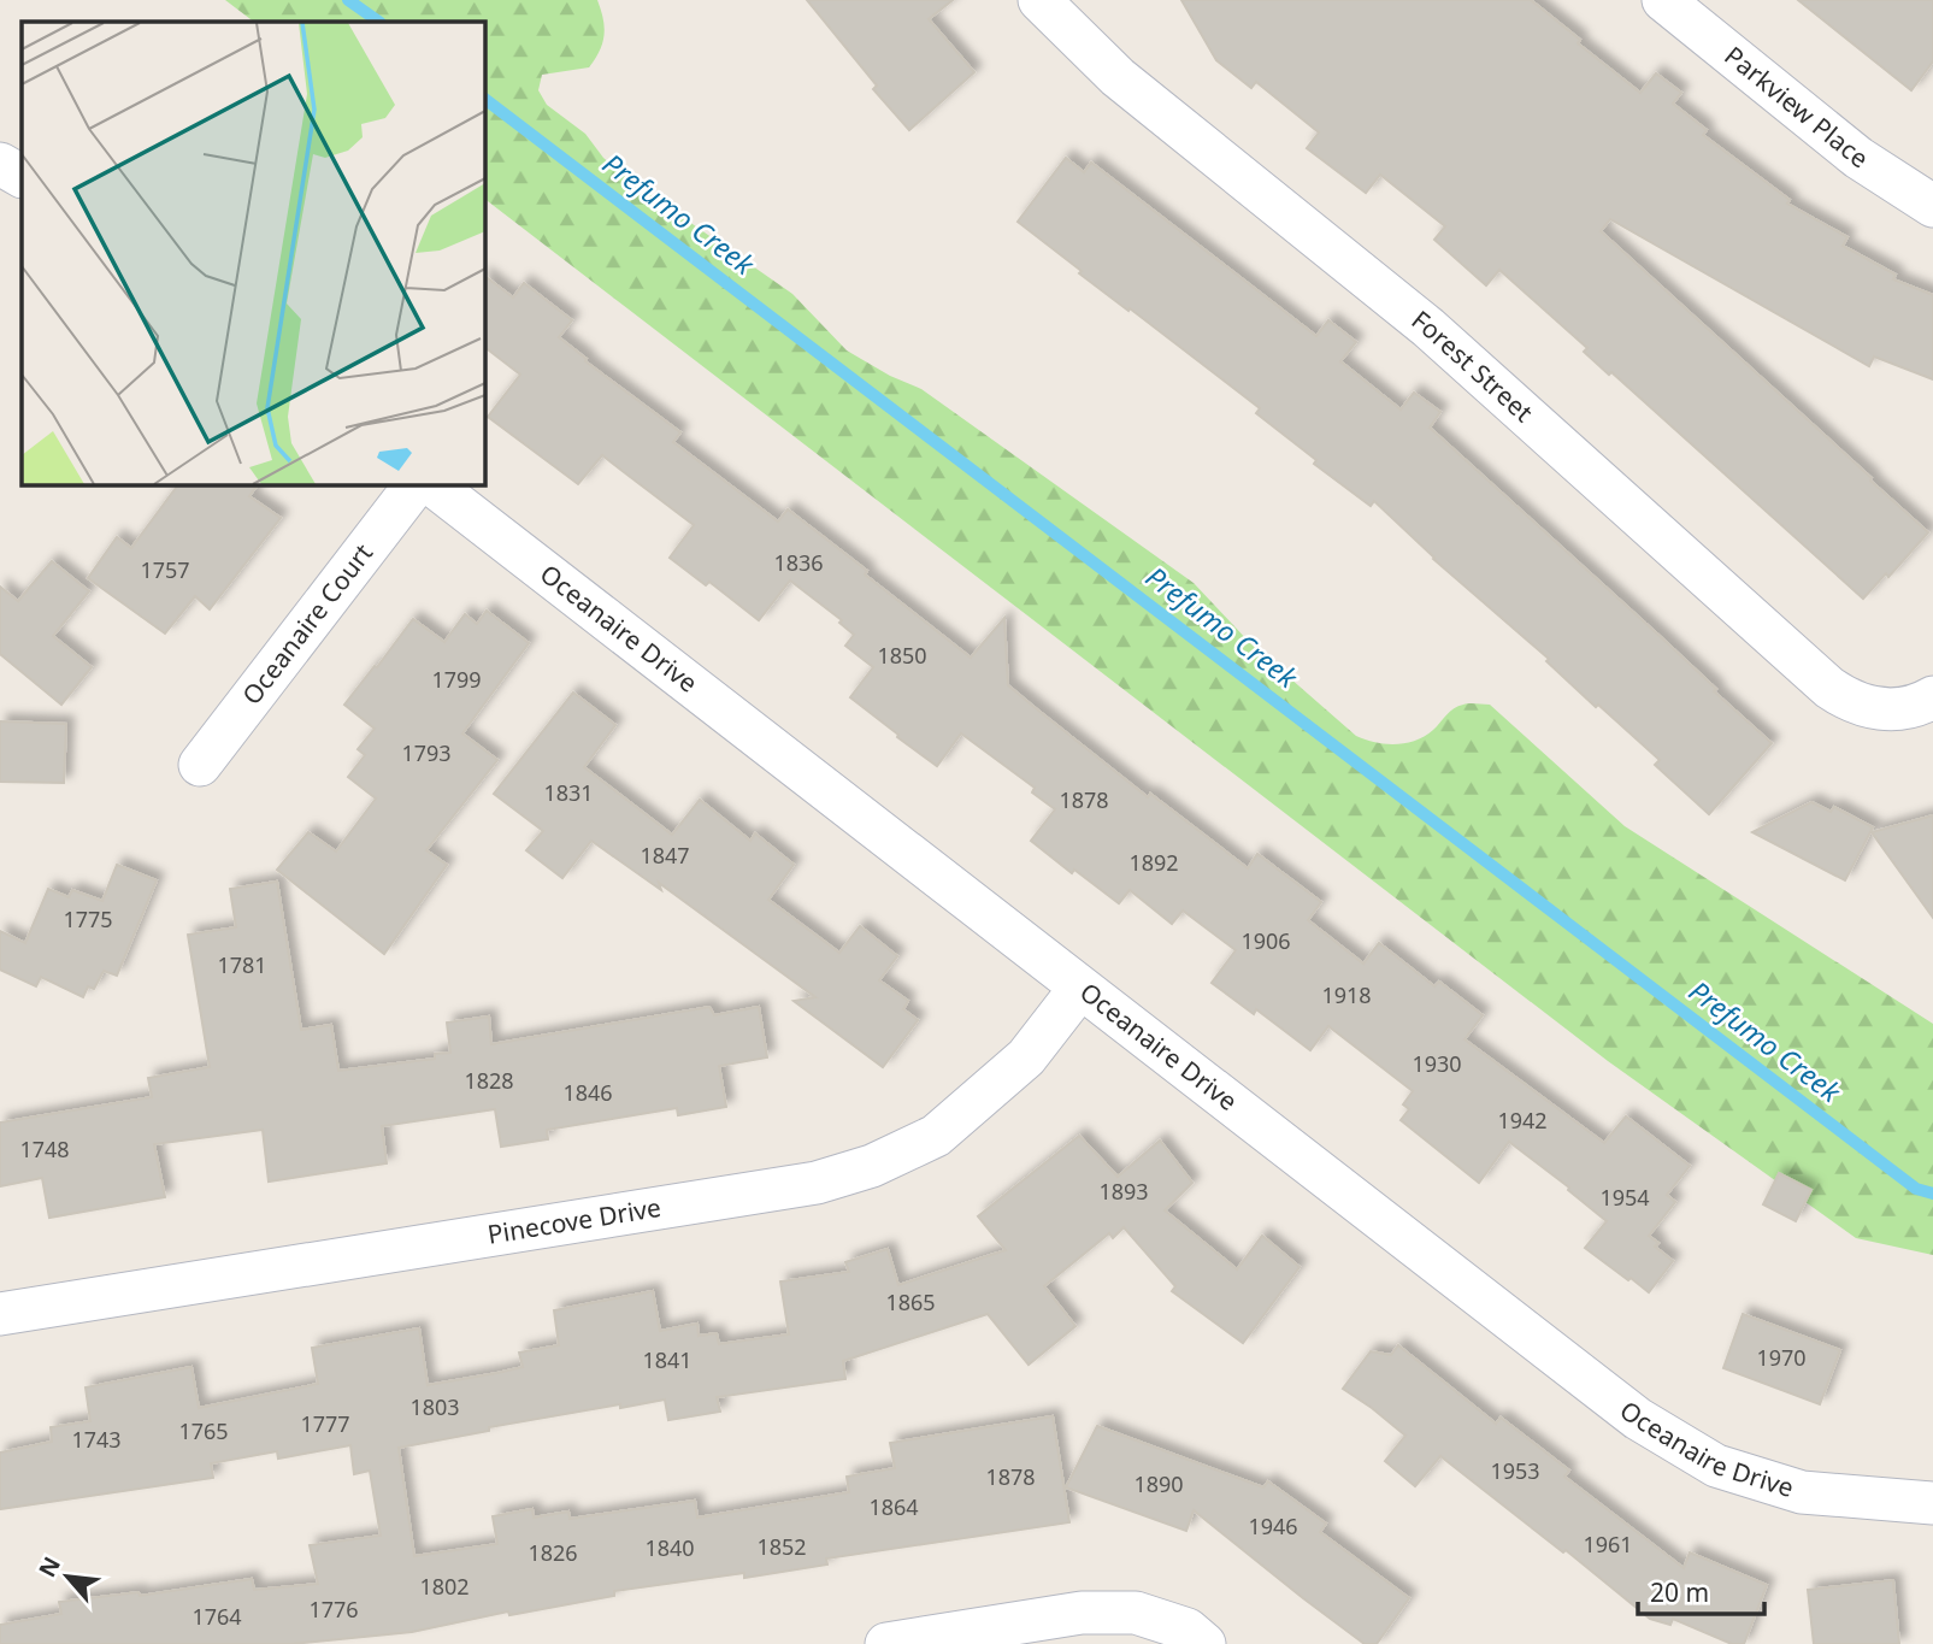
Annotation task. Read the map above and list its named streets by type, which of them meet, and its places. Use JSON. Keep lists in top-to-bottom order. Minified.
{"streets":{"street":["Parkview Place","Forest Street","Oceanaire Court","Oceanaire Drive","Pinecove Drive"]},"crossings":[["Oceanaire Drive","Pinecove Drive"]],"water":["Prefumo Creek"],"house_numbers":["1836","1757","1850","1799","1793","1831","1878","1847","1892","1775","1906","1781","1918","1930","1828","1846","1942","1748","1893","1954","1865","1970","1841","1803","1777","1765","1743","1953","1878","1890","1864","1946","1961","1852","1840","1826","1802","1776","1764"],"scale_bar":"20 m","north":"top left"}
